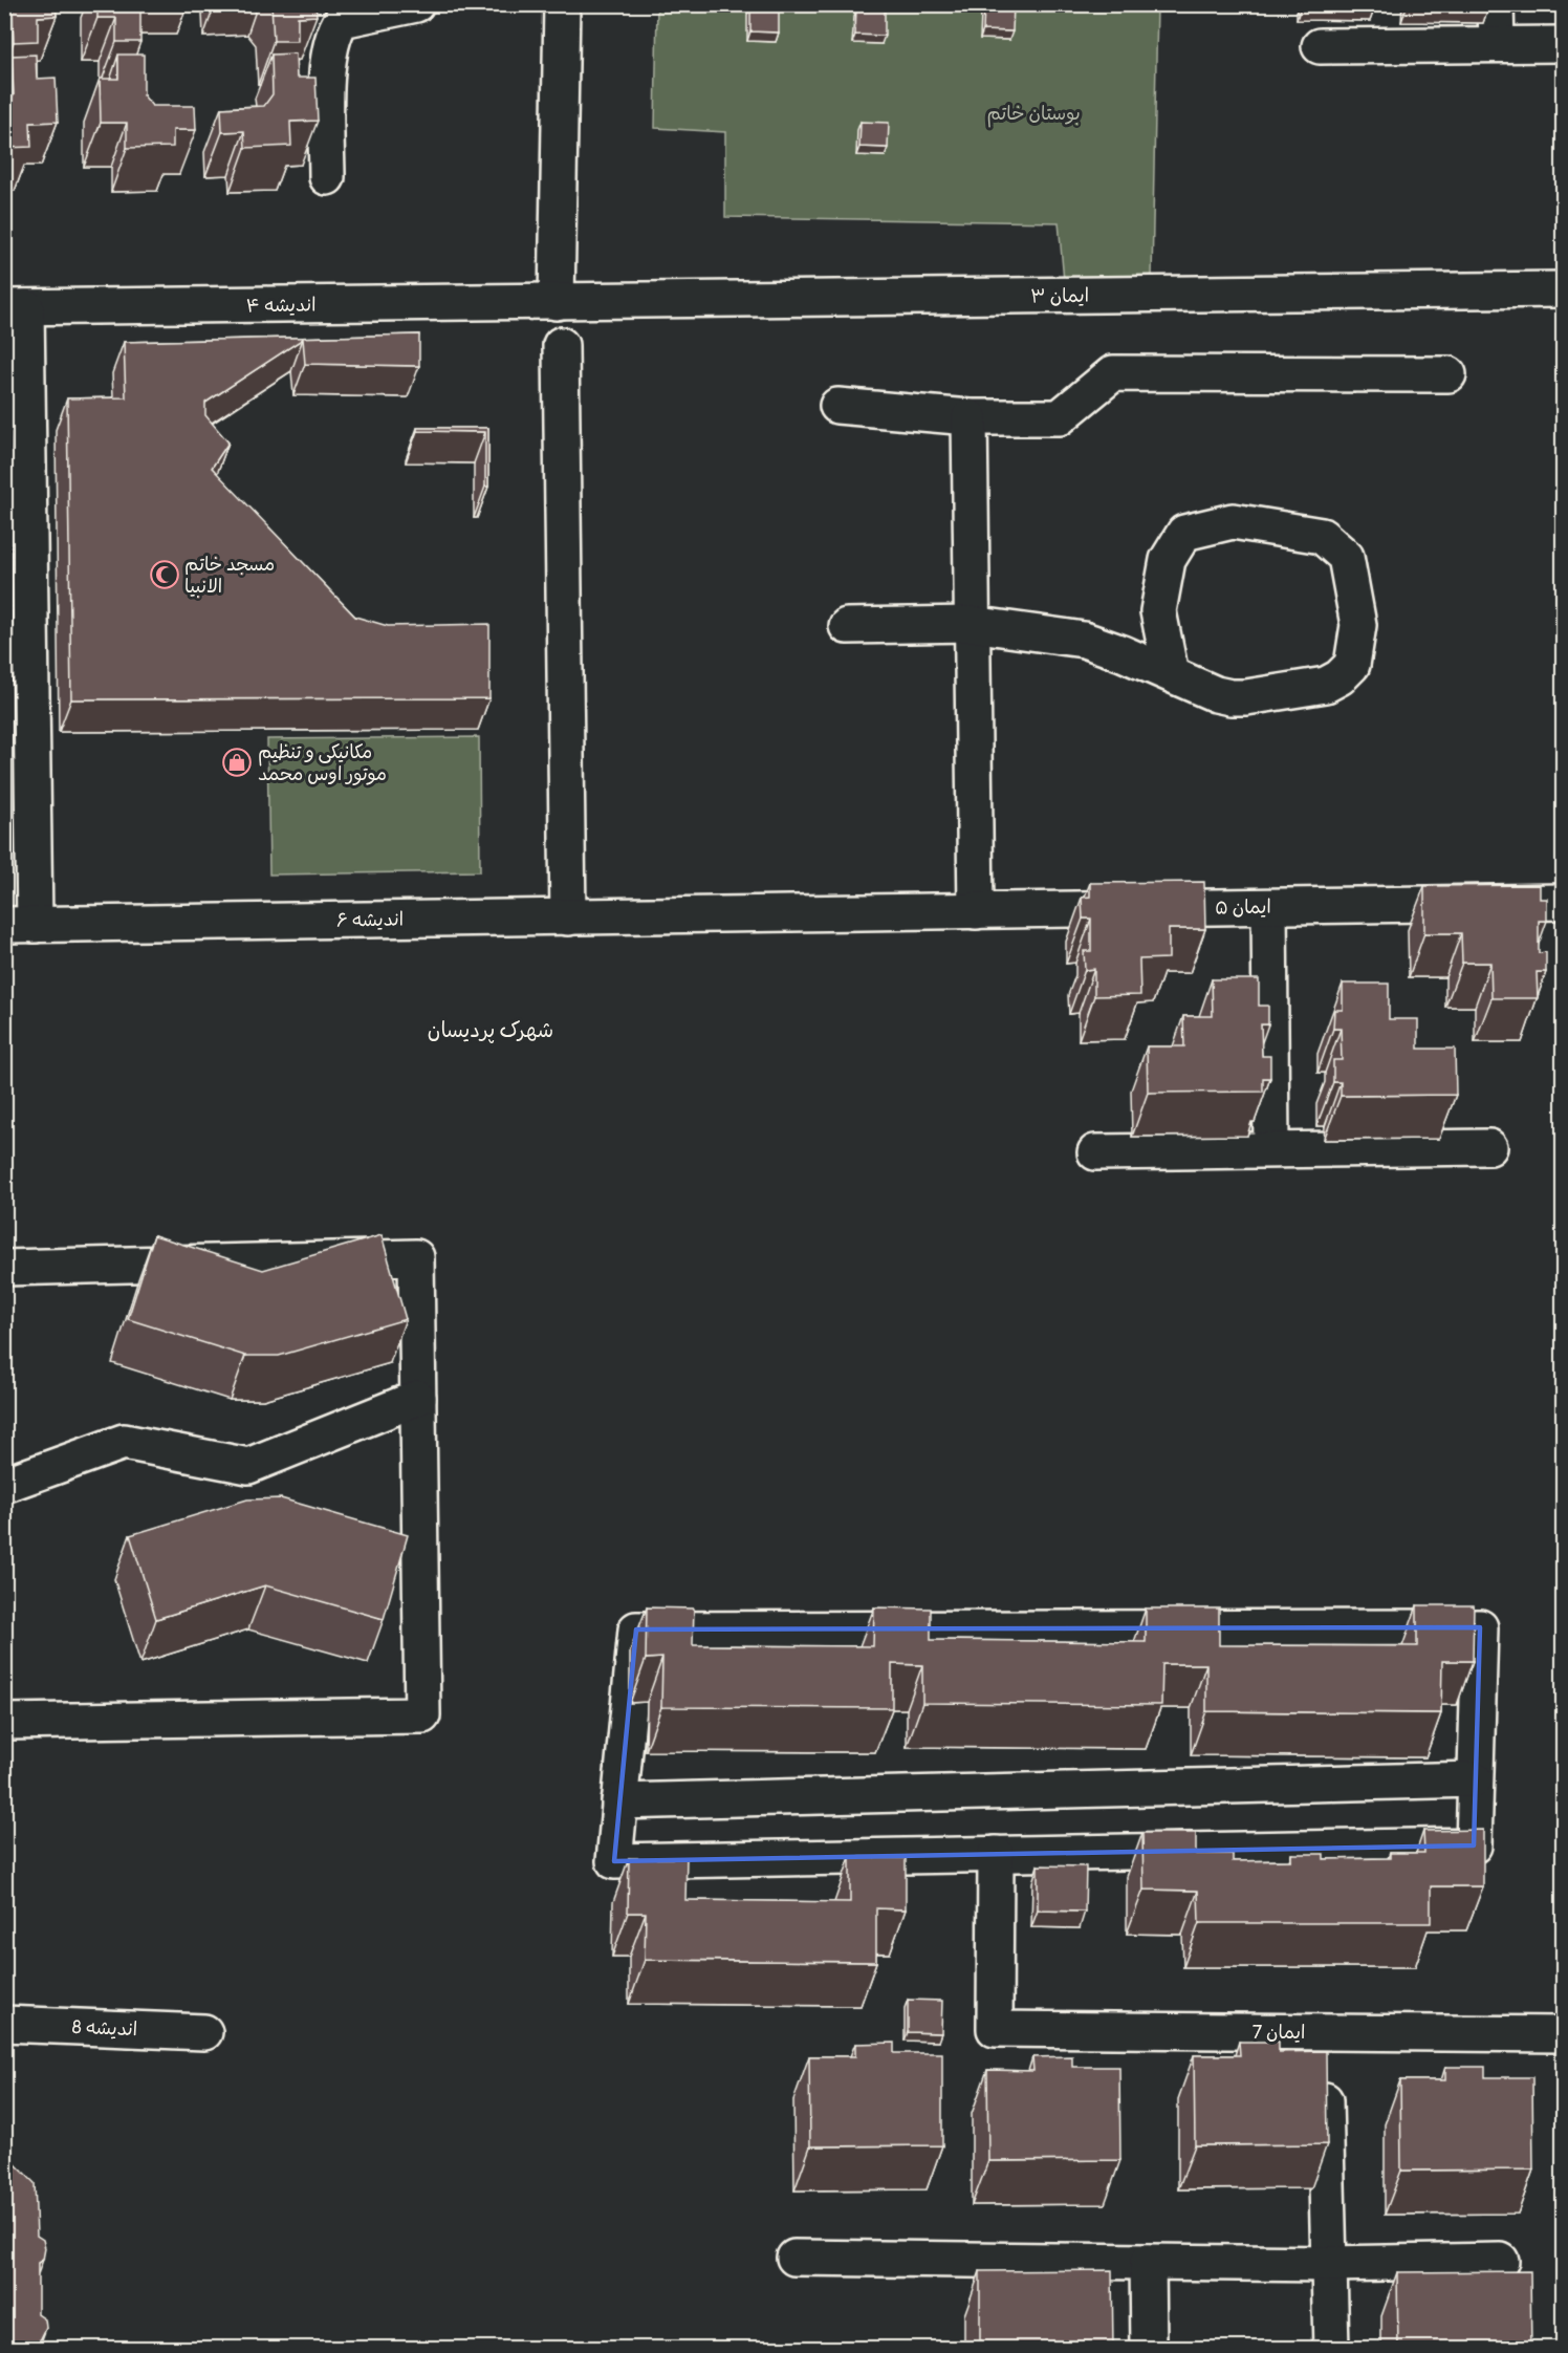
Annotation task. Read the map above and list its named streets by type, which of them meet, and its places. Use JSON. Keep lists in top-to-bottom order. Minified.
{"streets":{"street":["ایمان ۳","انديشه ۴","ایمان ۵","اندیشه ۶","اندیشه 8","ایمان 7"]},"crossings":[["ایمان ۳","انديشه ۴"],["ایمان ۵","اندیشه ۶"]],"districts":["شهرک پردیسان"],"parks":["بوستان خاتم"],"places":{"mosque":["مسجد خاتم الانبیا"],"shop":["مکانیکی و تنظیم موتور اوس محمد"]}}
